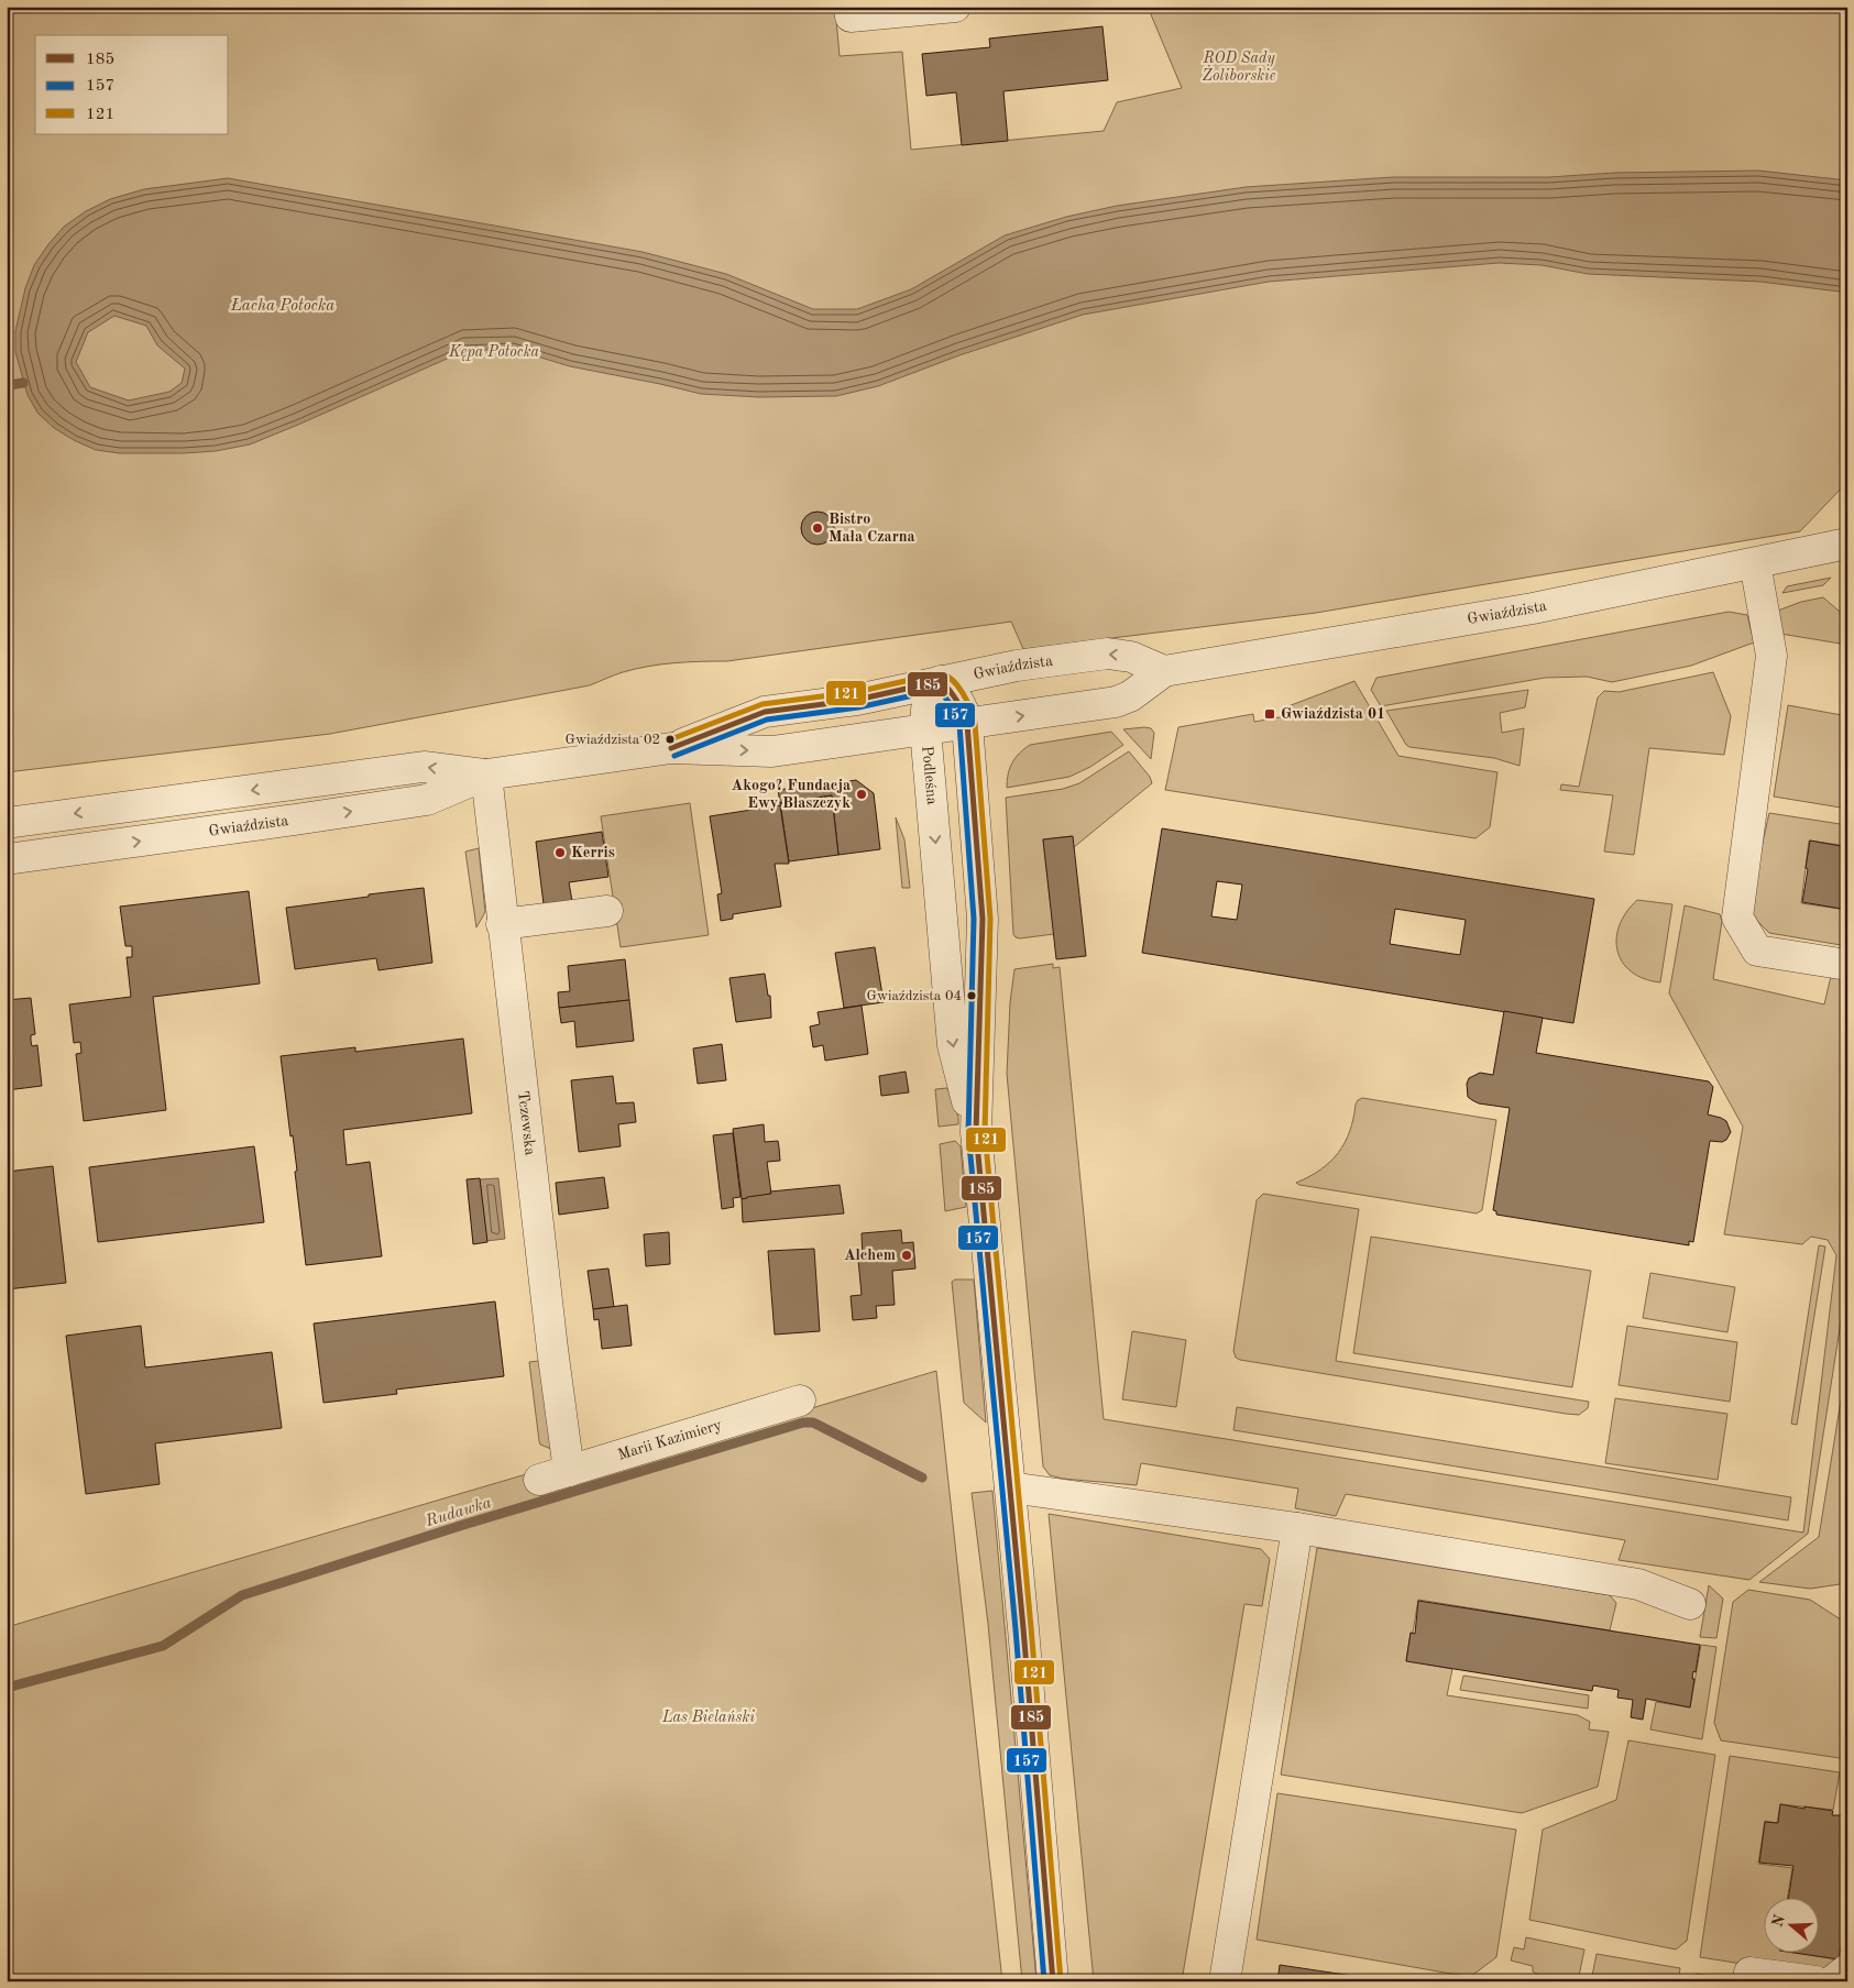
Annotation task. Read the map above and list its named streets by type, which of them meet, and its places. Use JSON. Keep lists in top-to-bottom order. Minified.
{"streets":{"street":["Gwiaździsta","Podleśna","Tczewska","Marii Kazimiery"]},"crossings":[["Gwiaździsta","Podleśna"],["Gwiaździsta","Tczewska"],["Tczewska","Marii Kazimiery"]],"water":["Łacha Potocka","Rudawka"],"parks":["ROD Sady Żoliborskie","Kępa Potocka","Las Bielański"],"places":{"other":["Bistro Mała Czarna","Gwiaździsta 02","Akogo? Fundacja Ewy Błaszczyk","Kerris","Gwiaździsta 04","Alchem"],"transit":["Gwiaździsta 01"]},"lines":["transit line 121","transit line 185","transit line 157"],"legend":["185","157","121"],"north":"left"}
